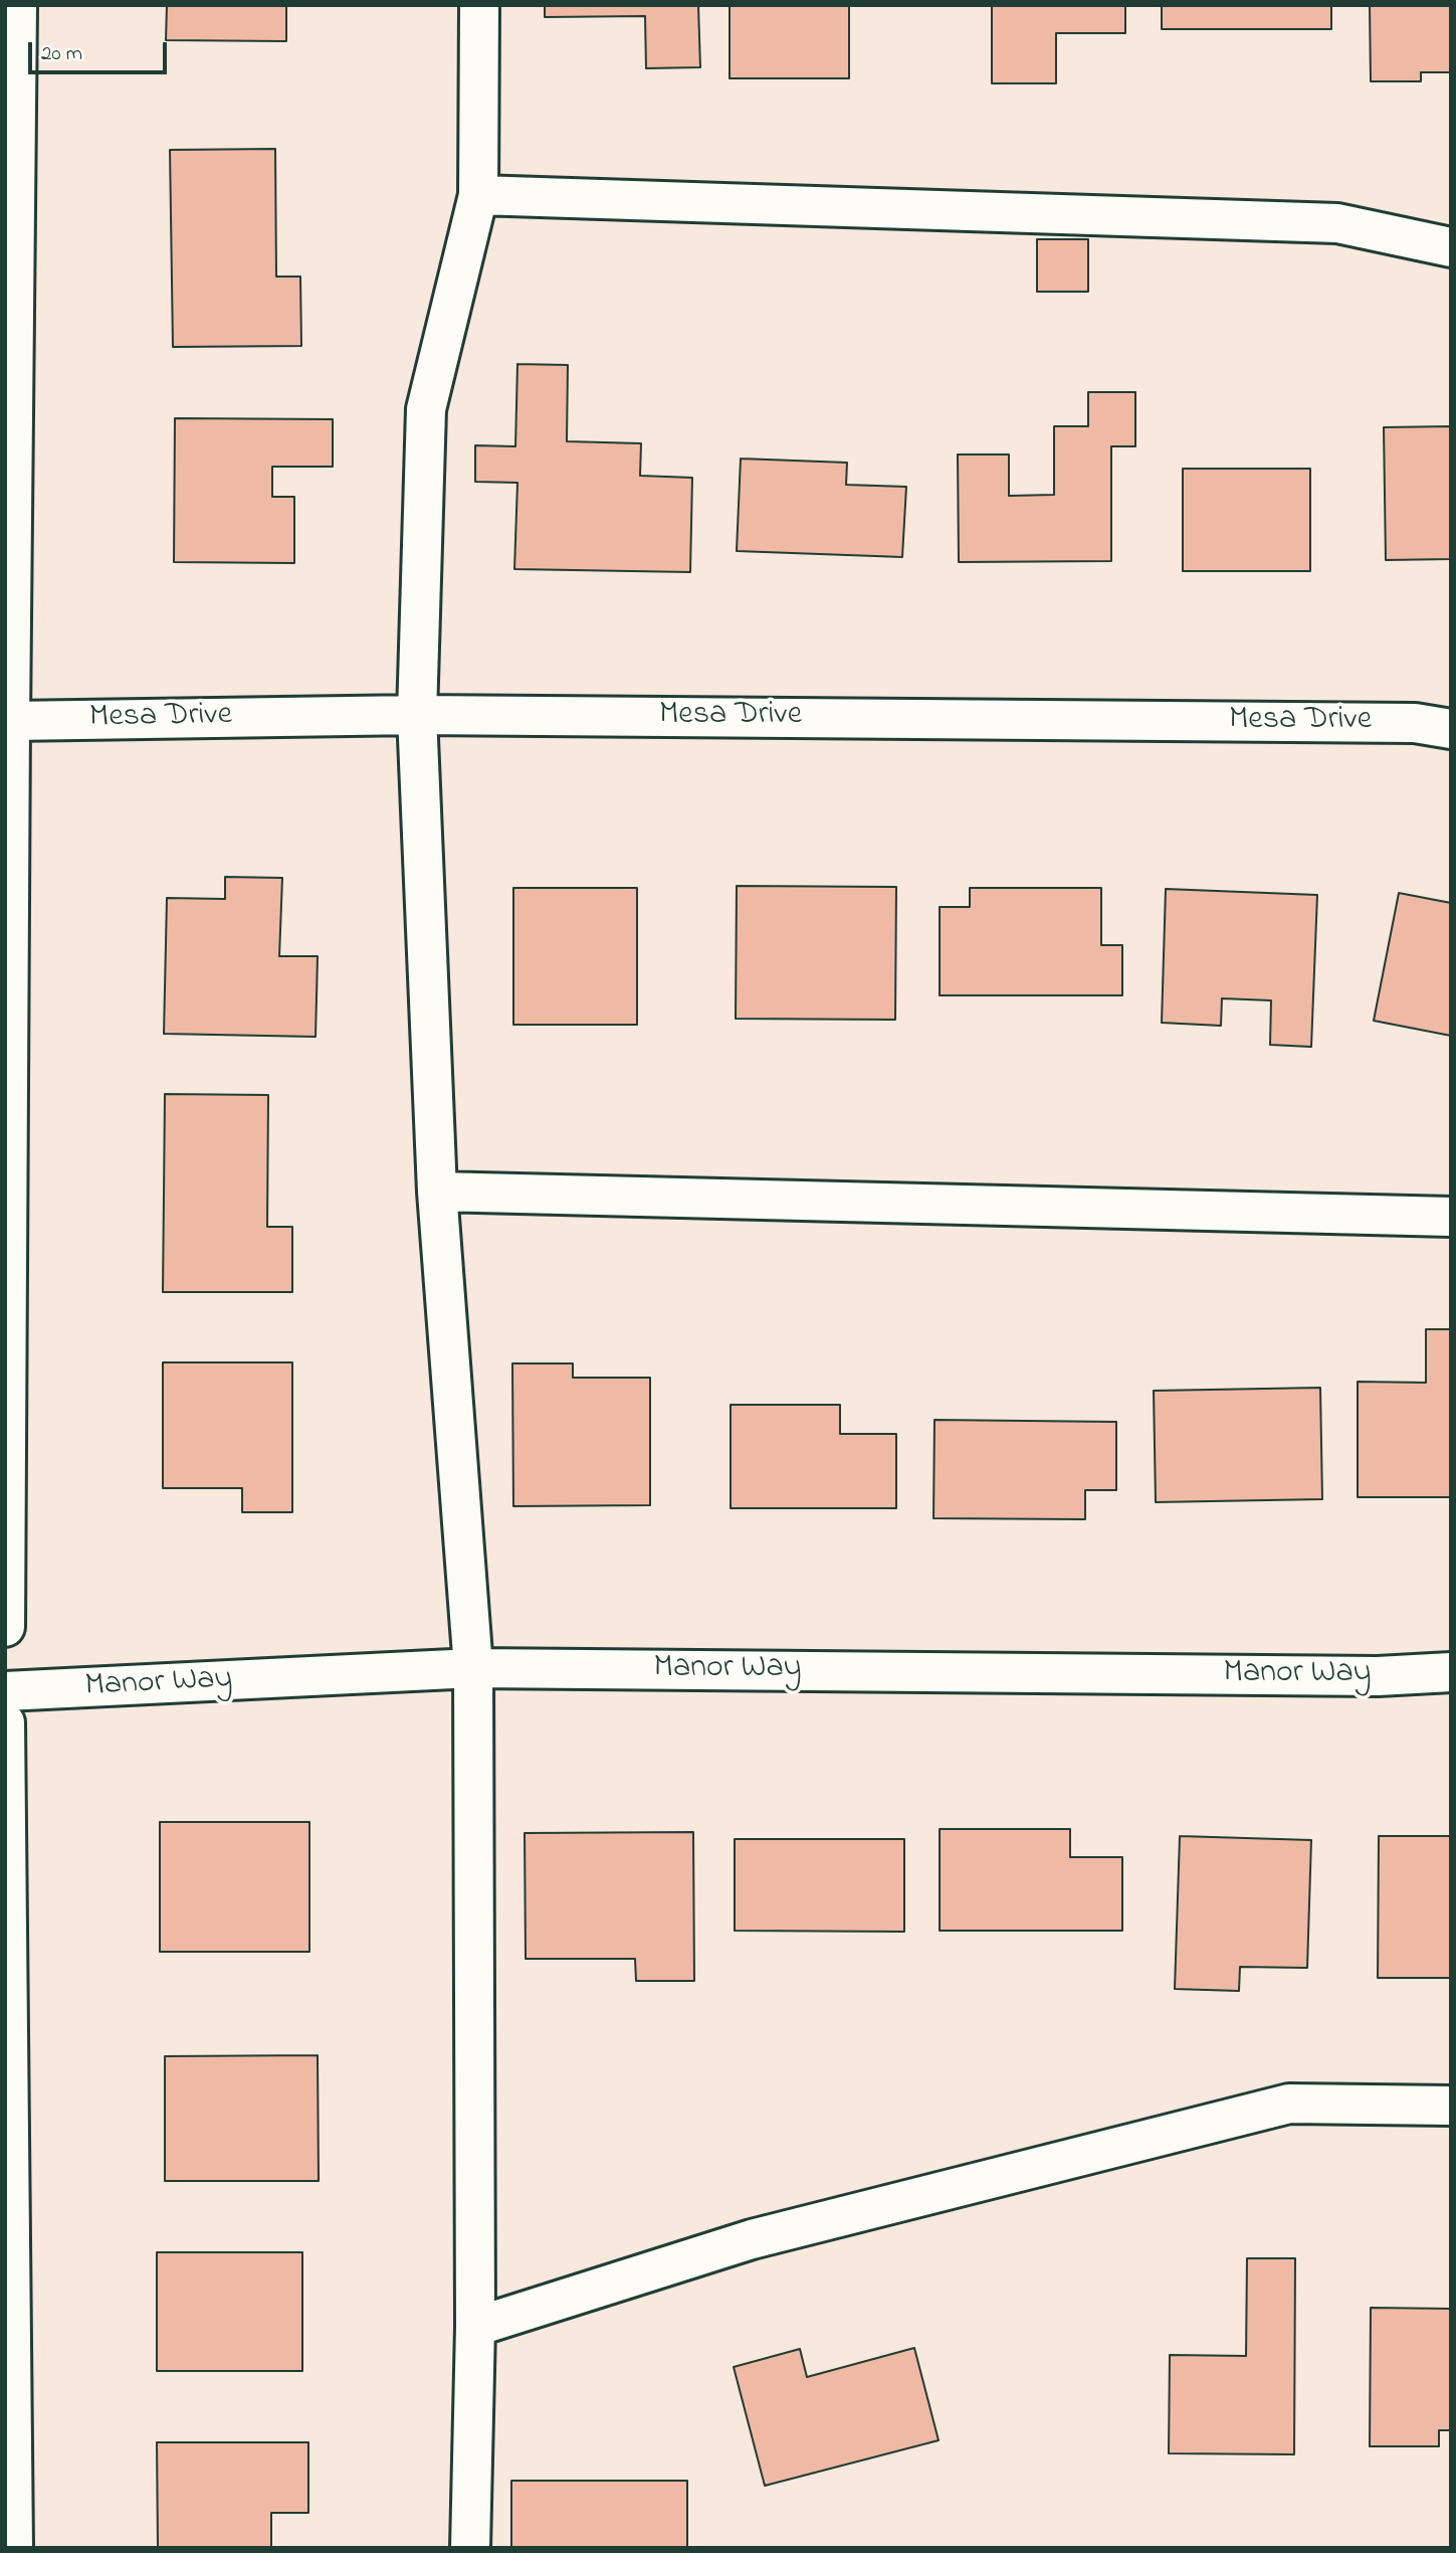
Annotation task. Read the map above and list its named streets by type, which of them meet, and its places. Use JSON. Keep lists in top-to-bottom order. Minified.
{"streets":{"street":["Mesa Drive","Manor Way"]},"scale_bar":"20 m"}
